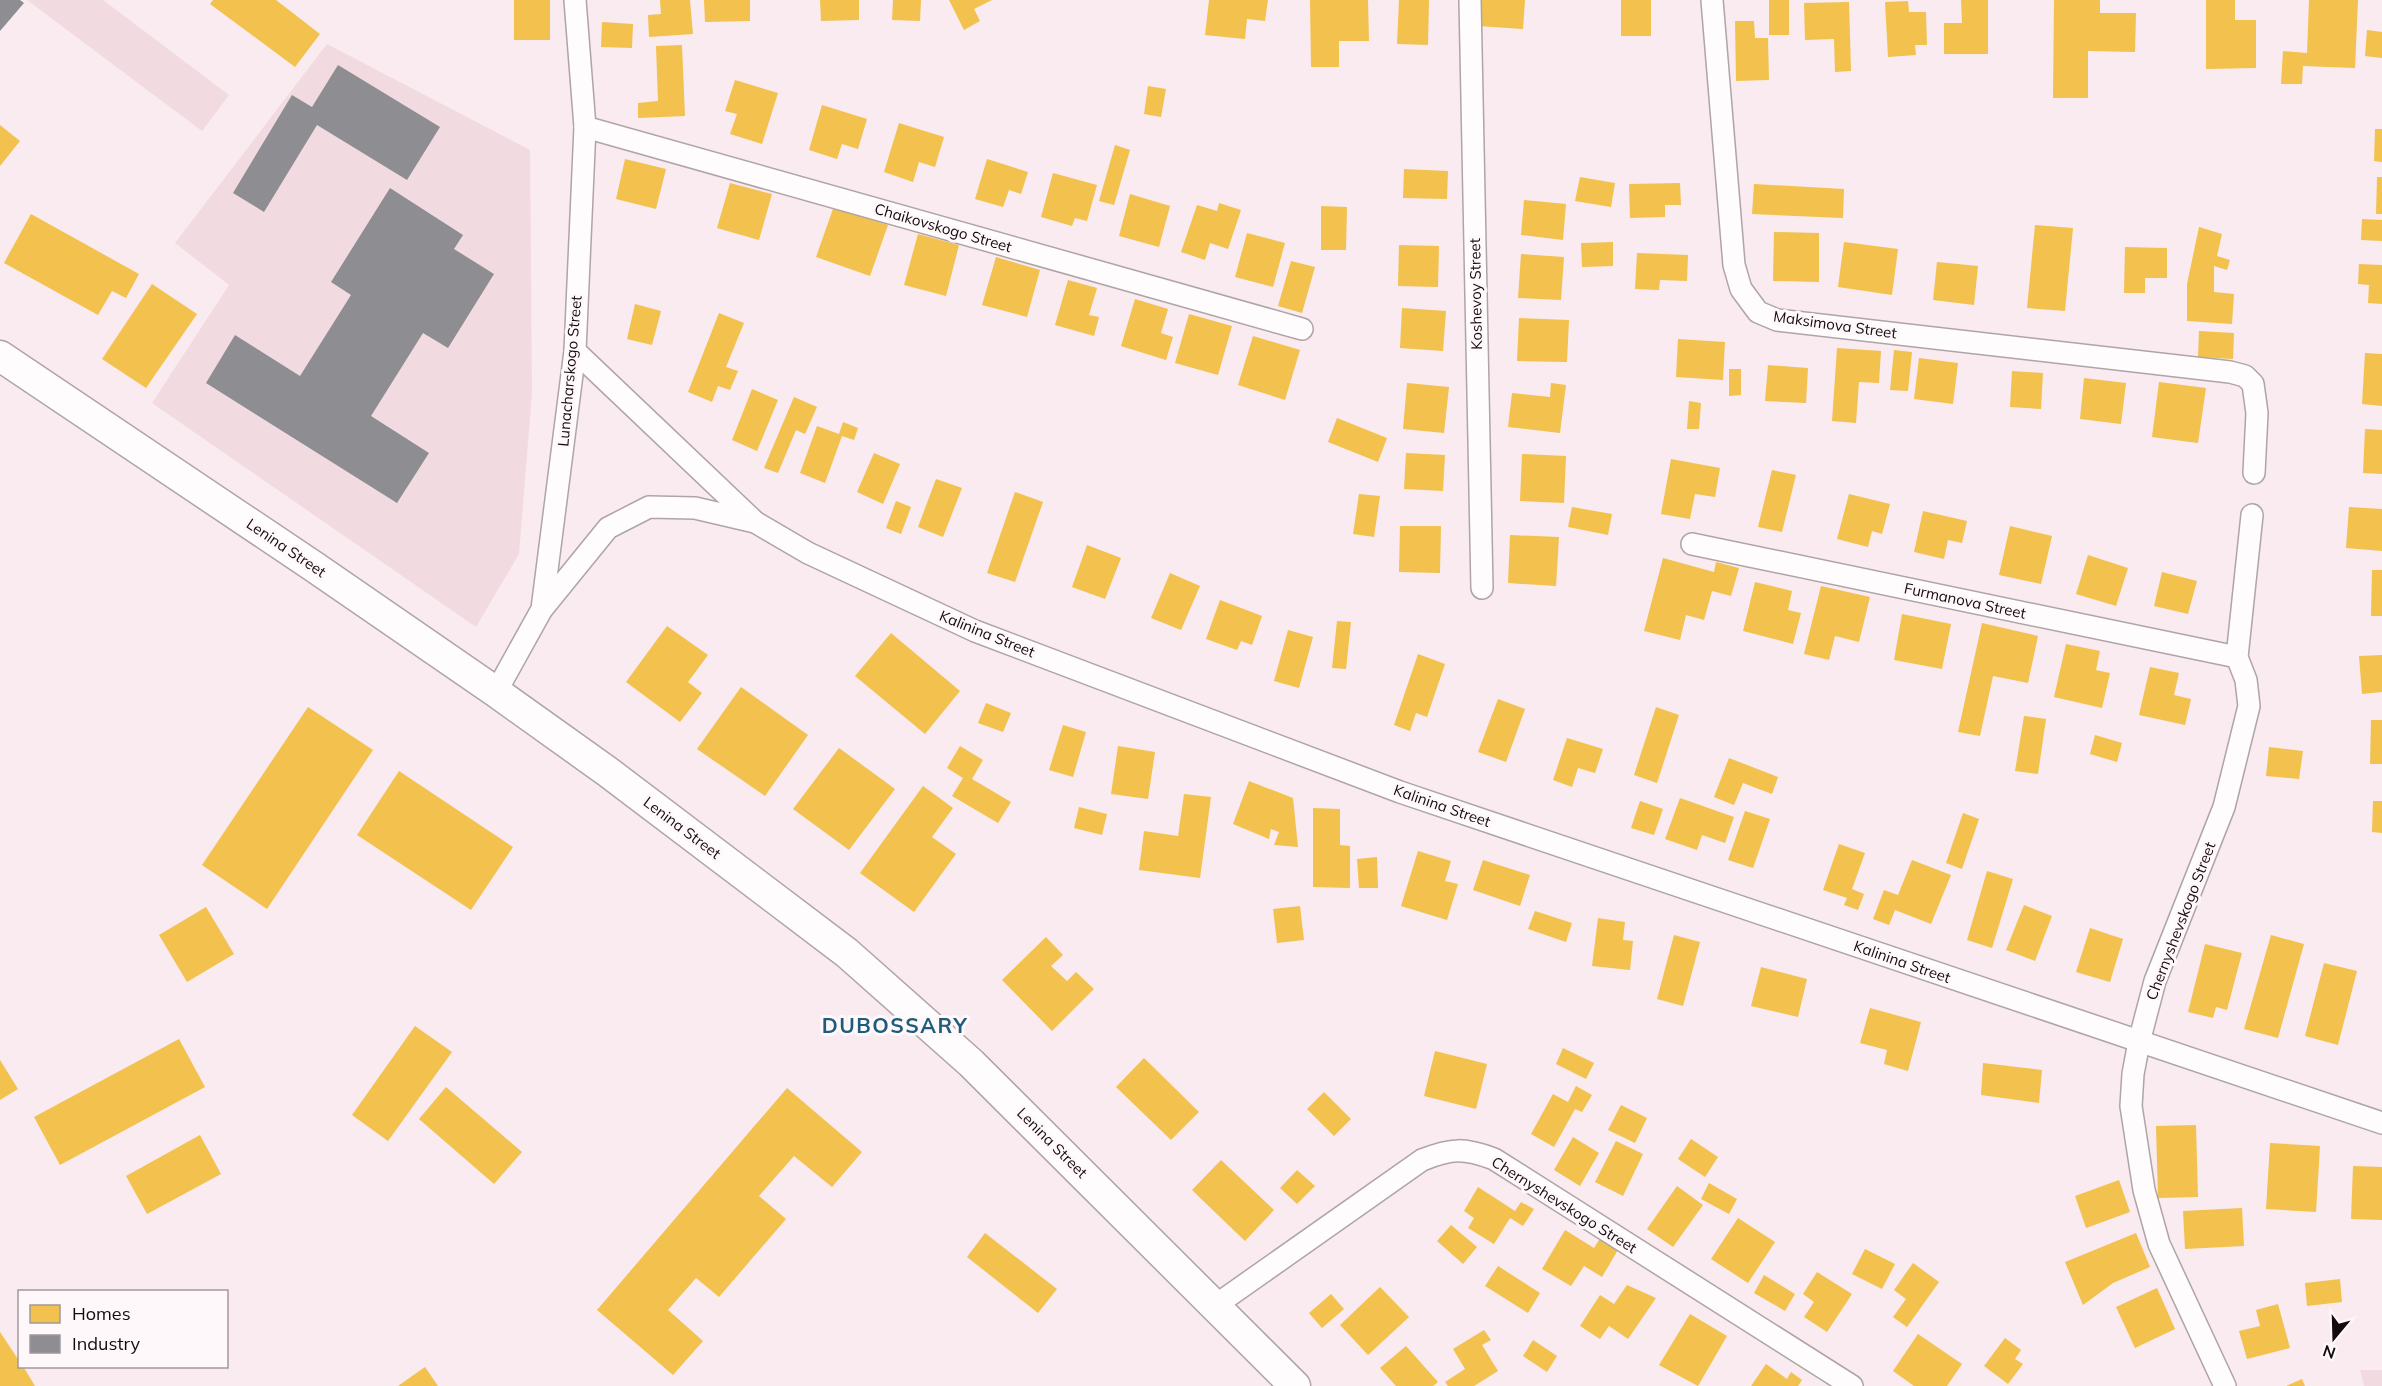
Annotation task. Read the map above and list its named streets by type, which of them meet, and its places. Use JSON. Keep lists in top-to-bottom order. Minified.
{"streets":{"street":["Chaikovskogo Street","Koshevoy Street","Maksimova Street","Lunacharskogo Street","Lenina Street","Furmanova Street","Kalinina Street","Chernyshevskogo Street"]},"crossings":[["Chaikovskogo Street","Lunacharskogo Street"],["Lunacharskogo Street","Lenina Street"],["Lunacharskogo Street","Kalinina Street"],["Lenina Street","Chernyshevskogo Street"],["Furmanova Street","Chernyshevskogo Street"],["Kalinina Street","Chernyshevskogo Street"]],"districts":["DUBOSSARY"],"legend":["Homes","Industry"],"north":"bottom"}
